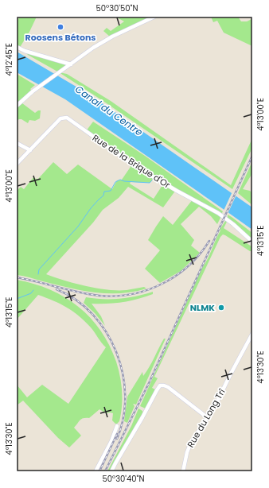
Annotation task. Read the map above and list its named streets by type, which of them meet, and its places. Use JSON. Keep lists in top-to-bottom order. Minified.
{"streets":{"street":["Rue de la Brique d'Or","Rue du Long Trî"]},"water":["Canal du Centre"],"places":["Roosens Bétons","NLMK"],"coordinates":["50°30'50\"N","4°12'45\"E","4°13'00\"E","4°13'15\"E","4°13'30\"E","50°30'40\"N"]}
